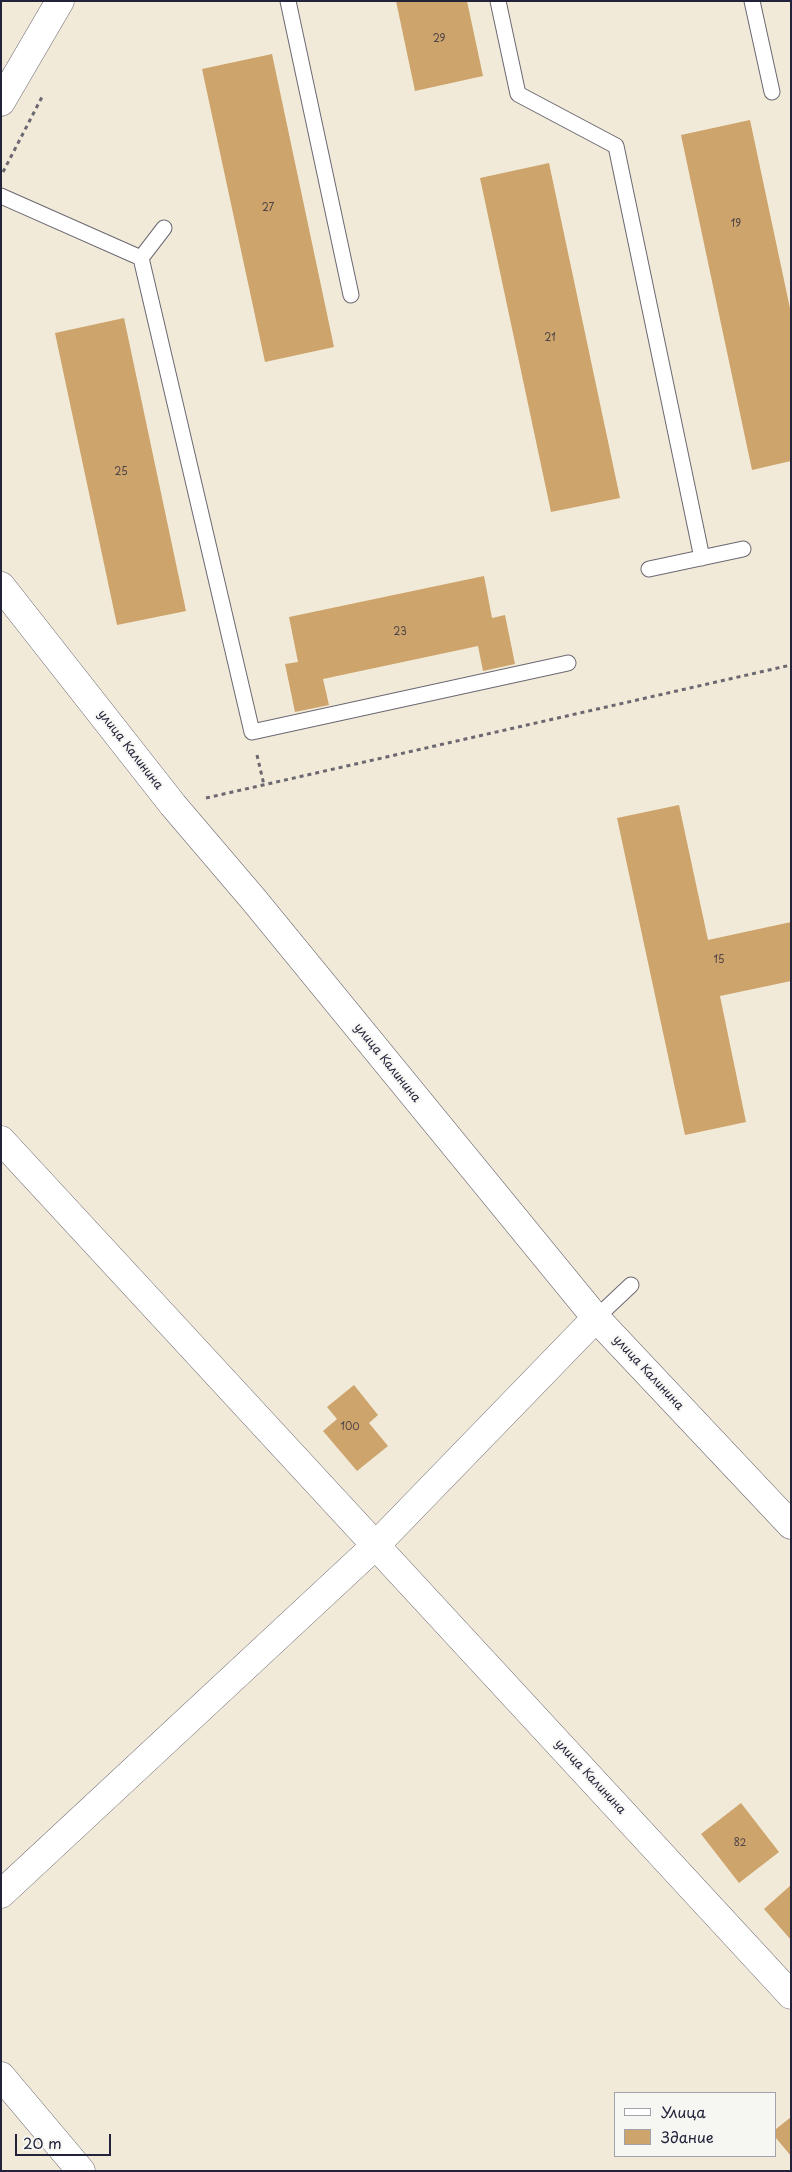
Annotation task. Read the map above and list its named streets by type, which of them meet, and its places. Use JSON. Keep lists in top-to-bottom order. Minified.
{"streets":{"street":["улица Калинина"]},"house_numbers":["29","27","19","21","25","23","15","100","82"],"legend":["Улица","Здание"],"scale_bar":"20 m"}
